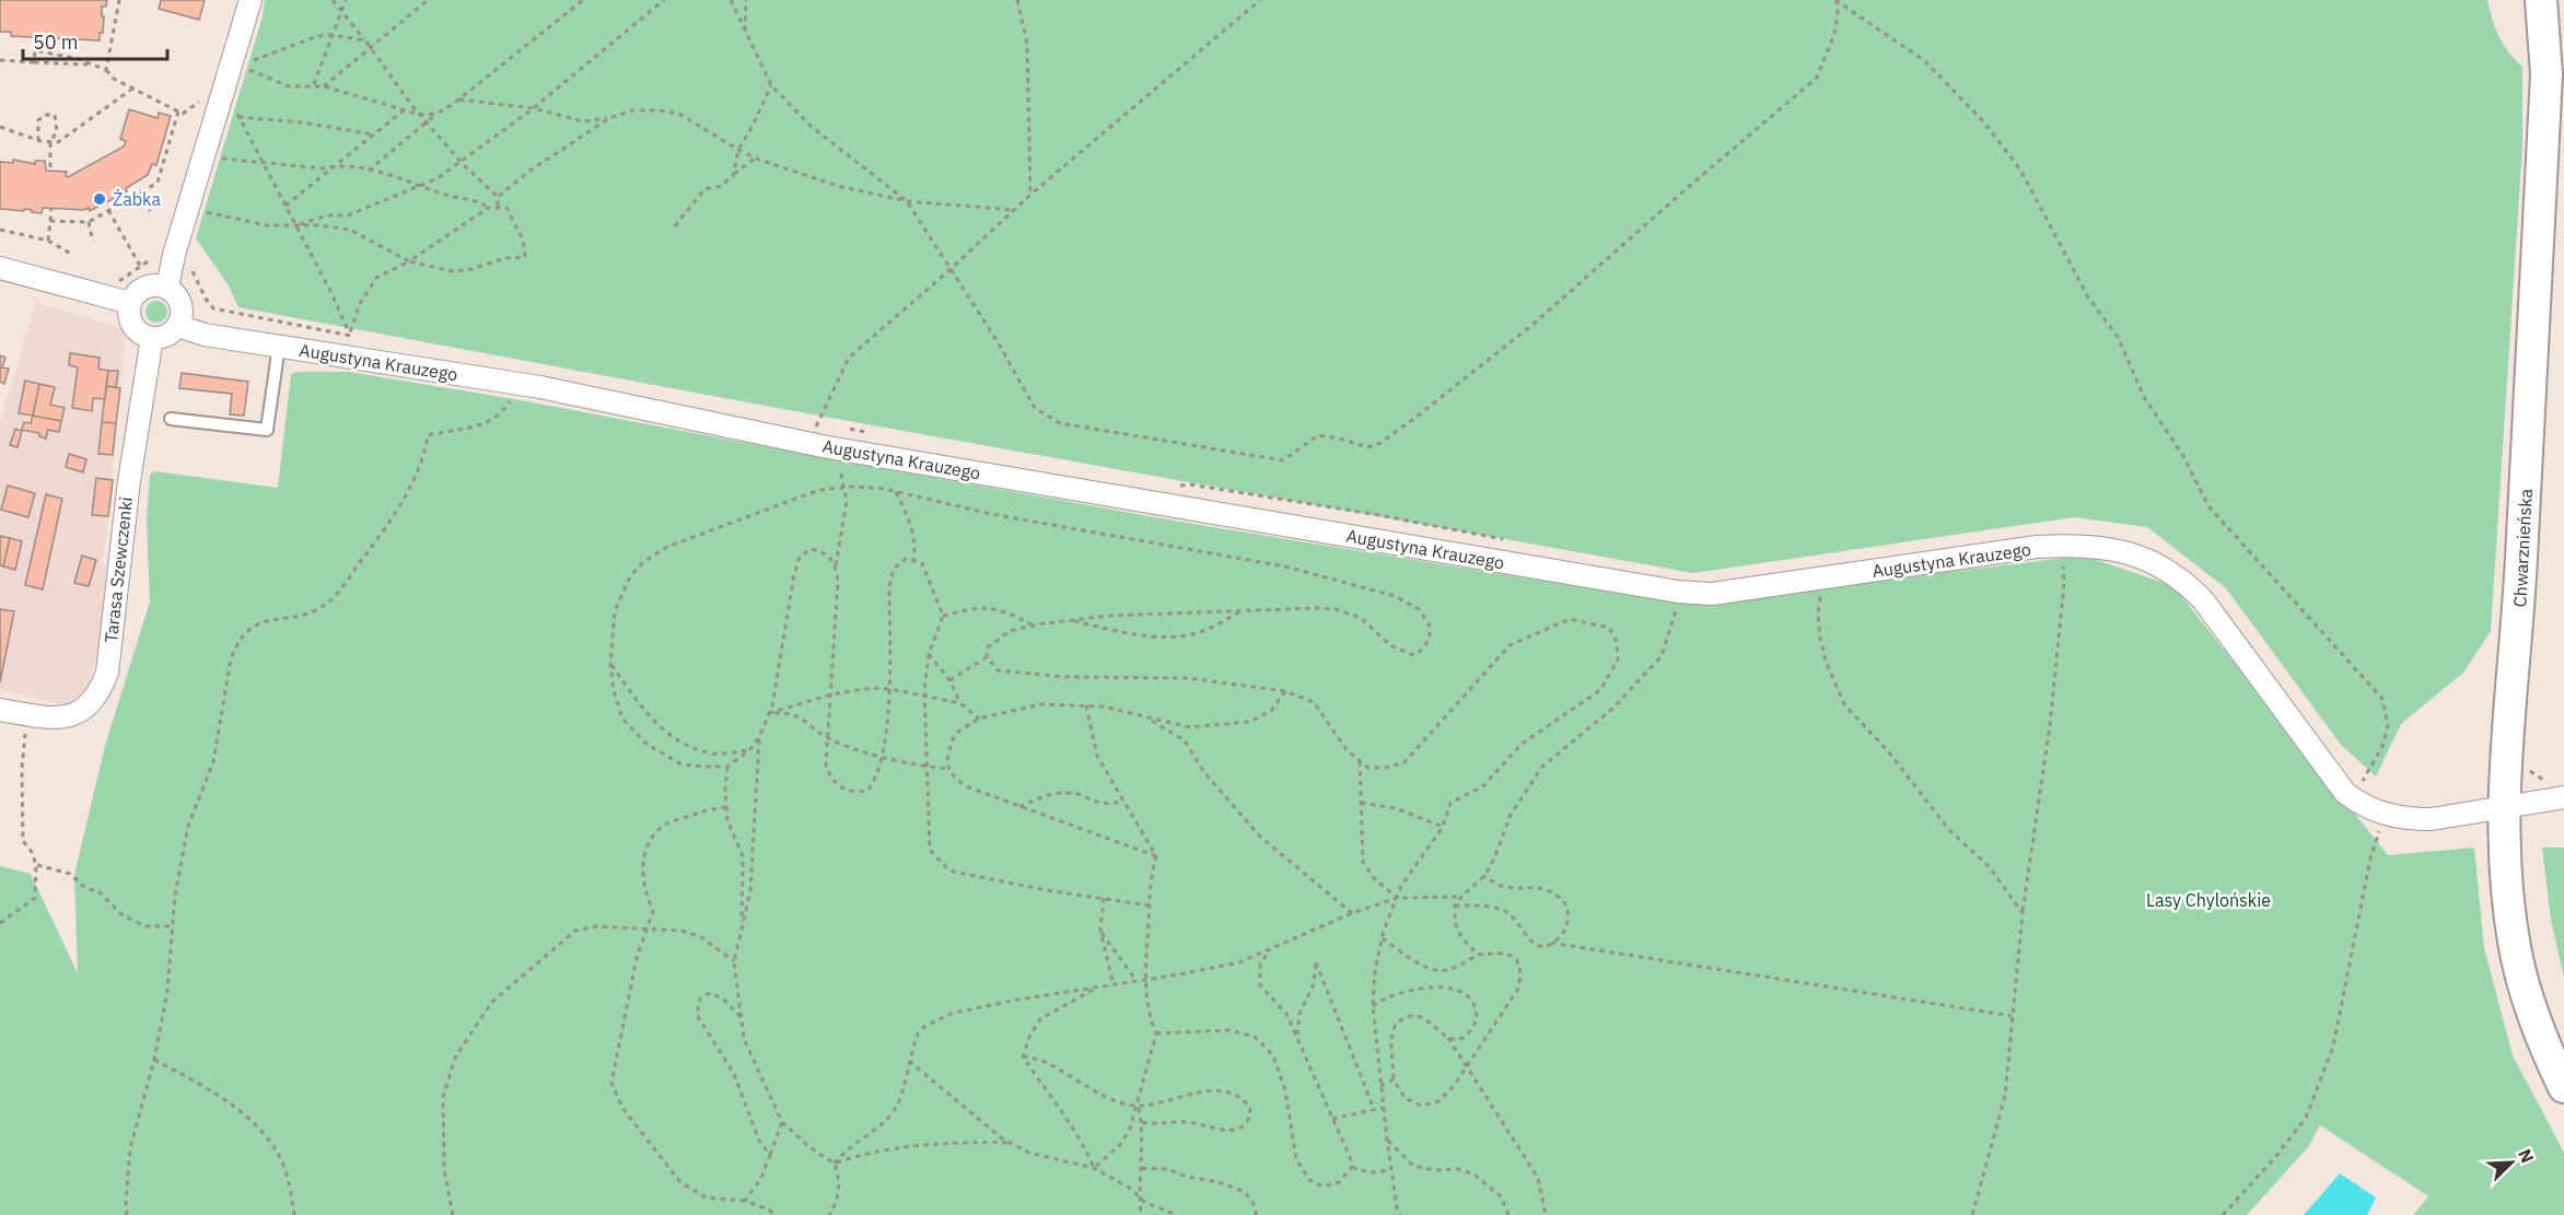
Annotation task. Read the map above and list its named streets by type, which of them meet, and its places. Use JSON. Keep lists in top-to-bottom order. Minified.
{"streets":{"street":["Augustyna Krauzego","Chwarznieńska","Tarasa Szewczenki"]},"crossings":[["Augustyna Krauzego","Chwarznieńska"],["Augustyna Krauzego","Tarasa Szewczenki"]],"parks":["Lasy Chylońskie"],"places":["Żabka"],"scale_bar":"50 m","north":"top right"}
